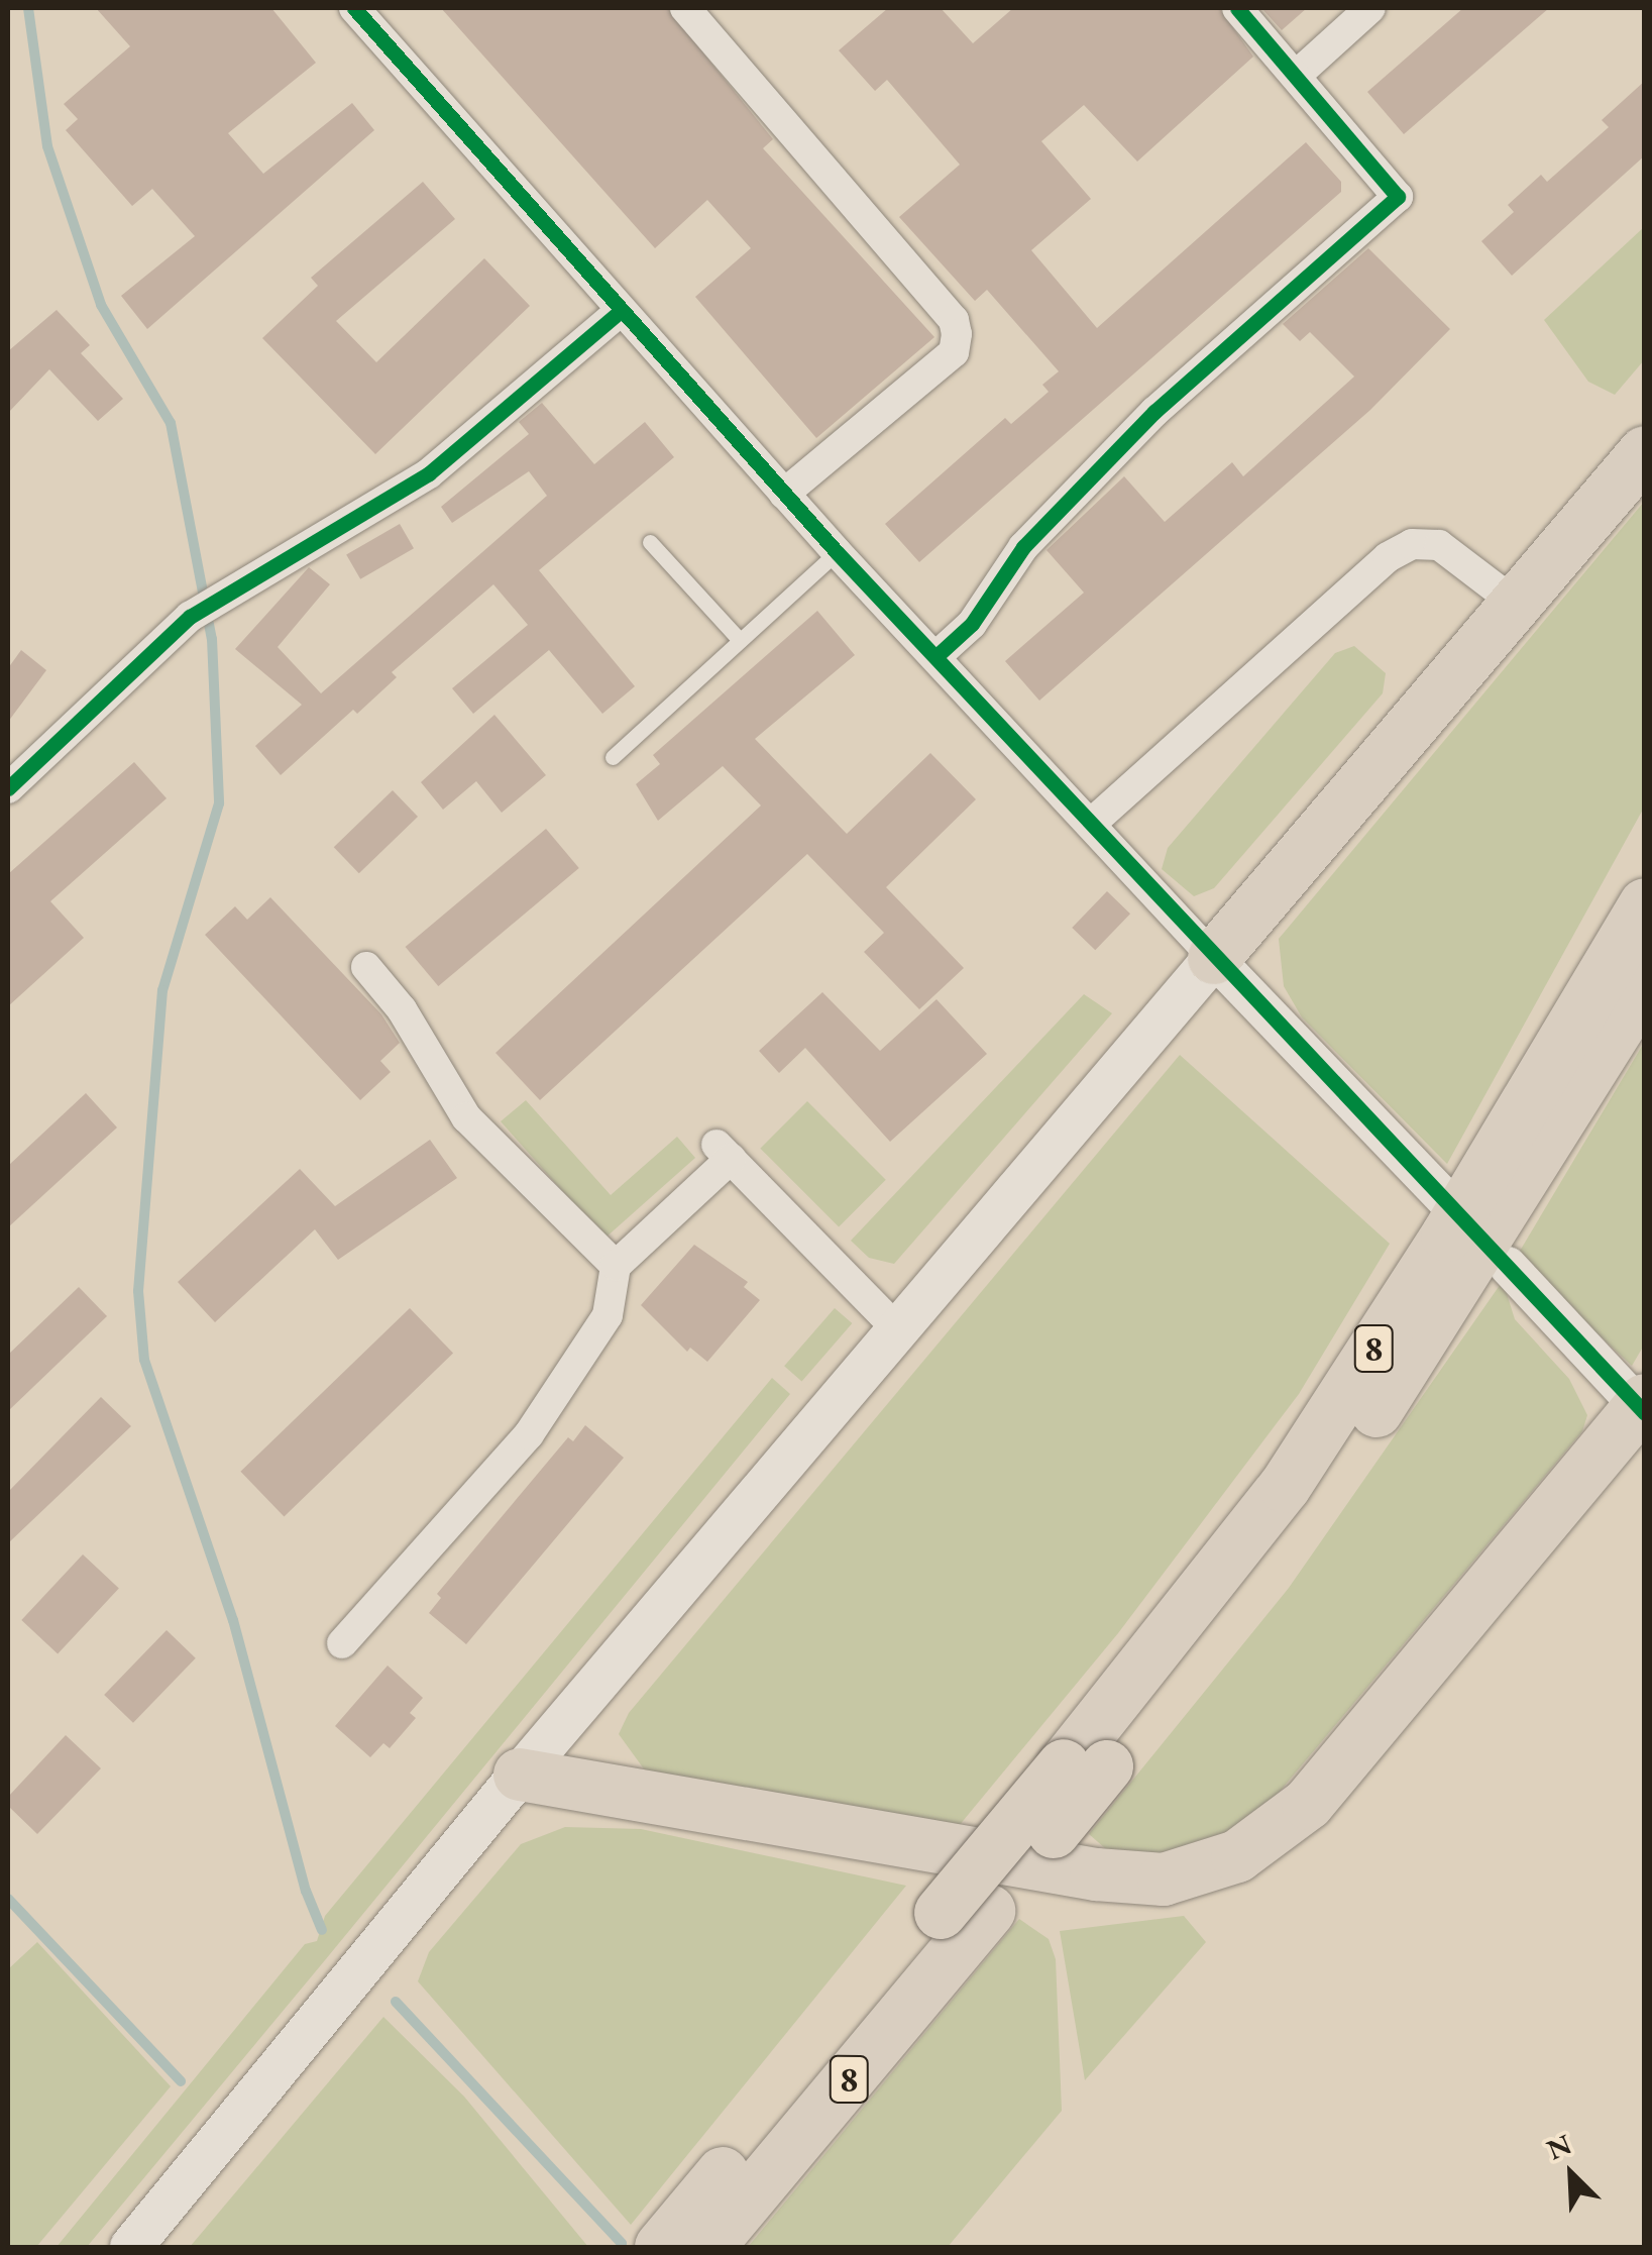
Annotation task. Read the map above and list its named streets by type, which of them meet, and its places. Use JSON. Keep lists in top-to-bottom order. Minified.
{"streets":{"highway":["8"]},"north":"top left"}
